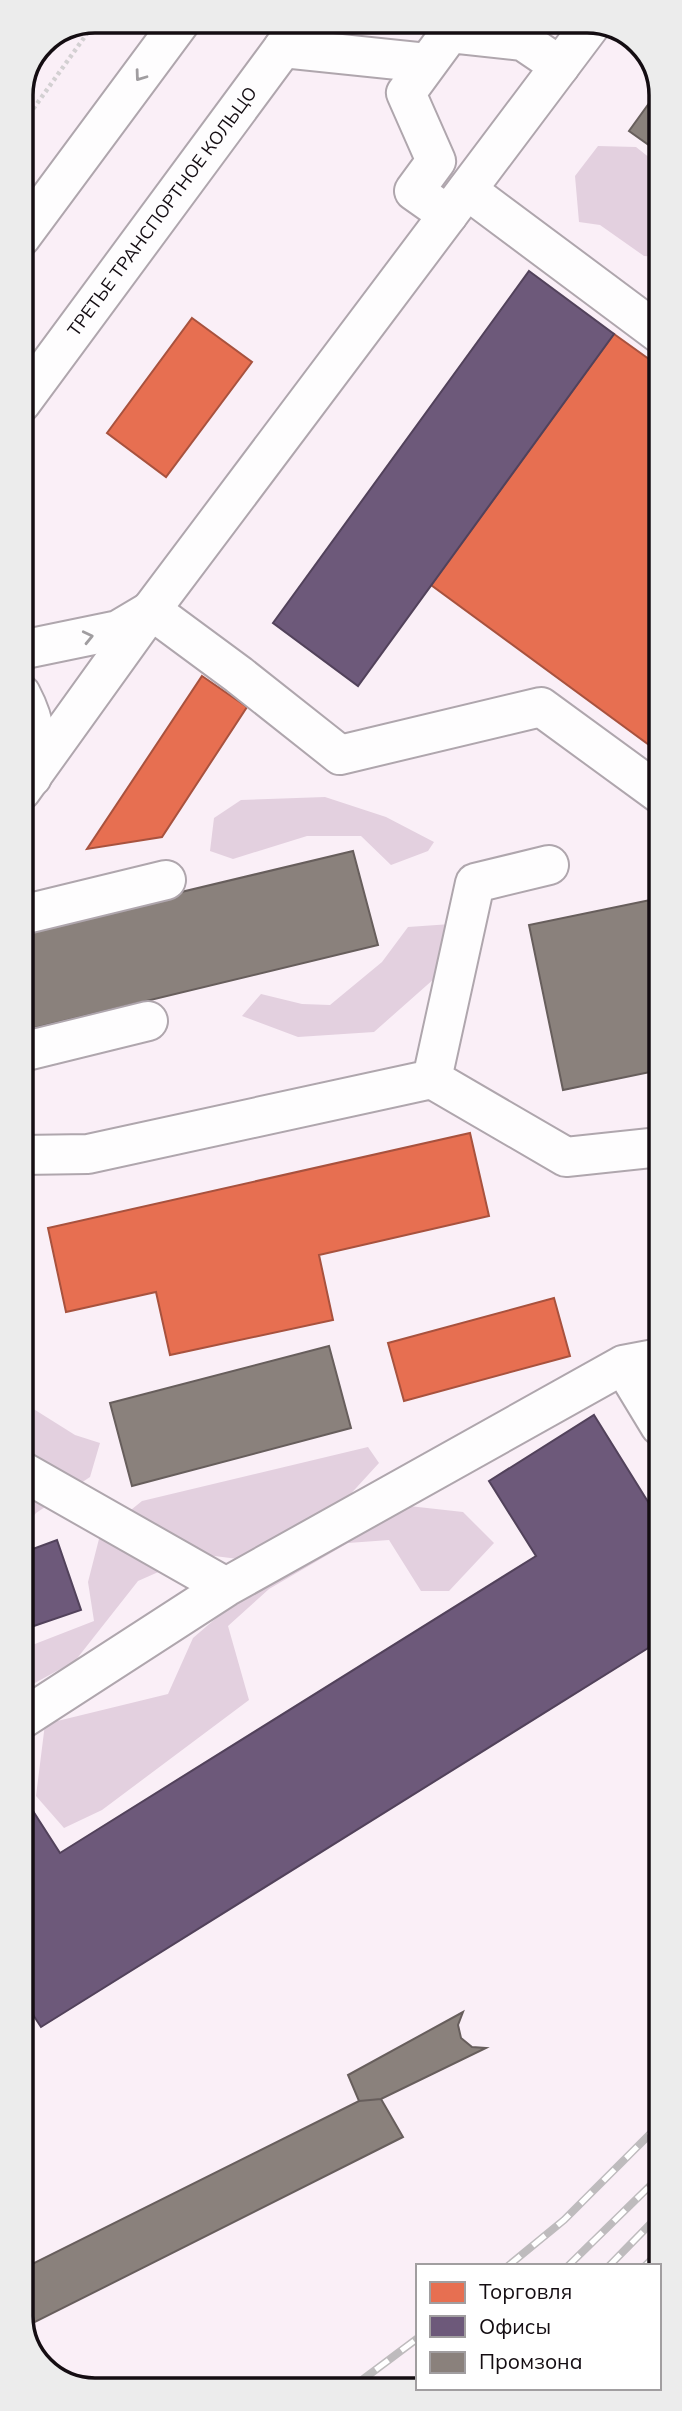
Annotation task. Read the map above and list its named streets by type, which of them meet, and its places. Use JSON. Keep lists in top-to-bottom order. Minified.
{"streets":{"main road":["ТРЕТЬЕ ТРАНСПОРТНОЕ КОЛЬЦО"]},"legend":["Торговля","Офисы","Промзона"]}
